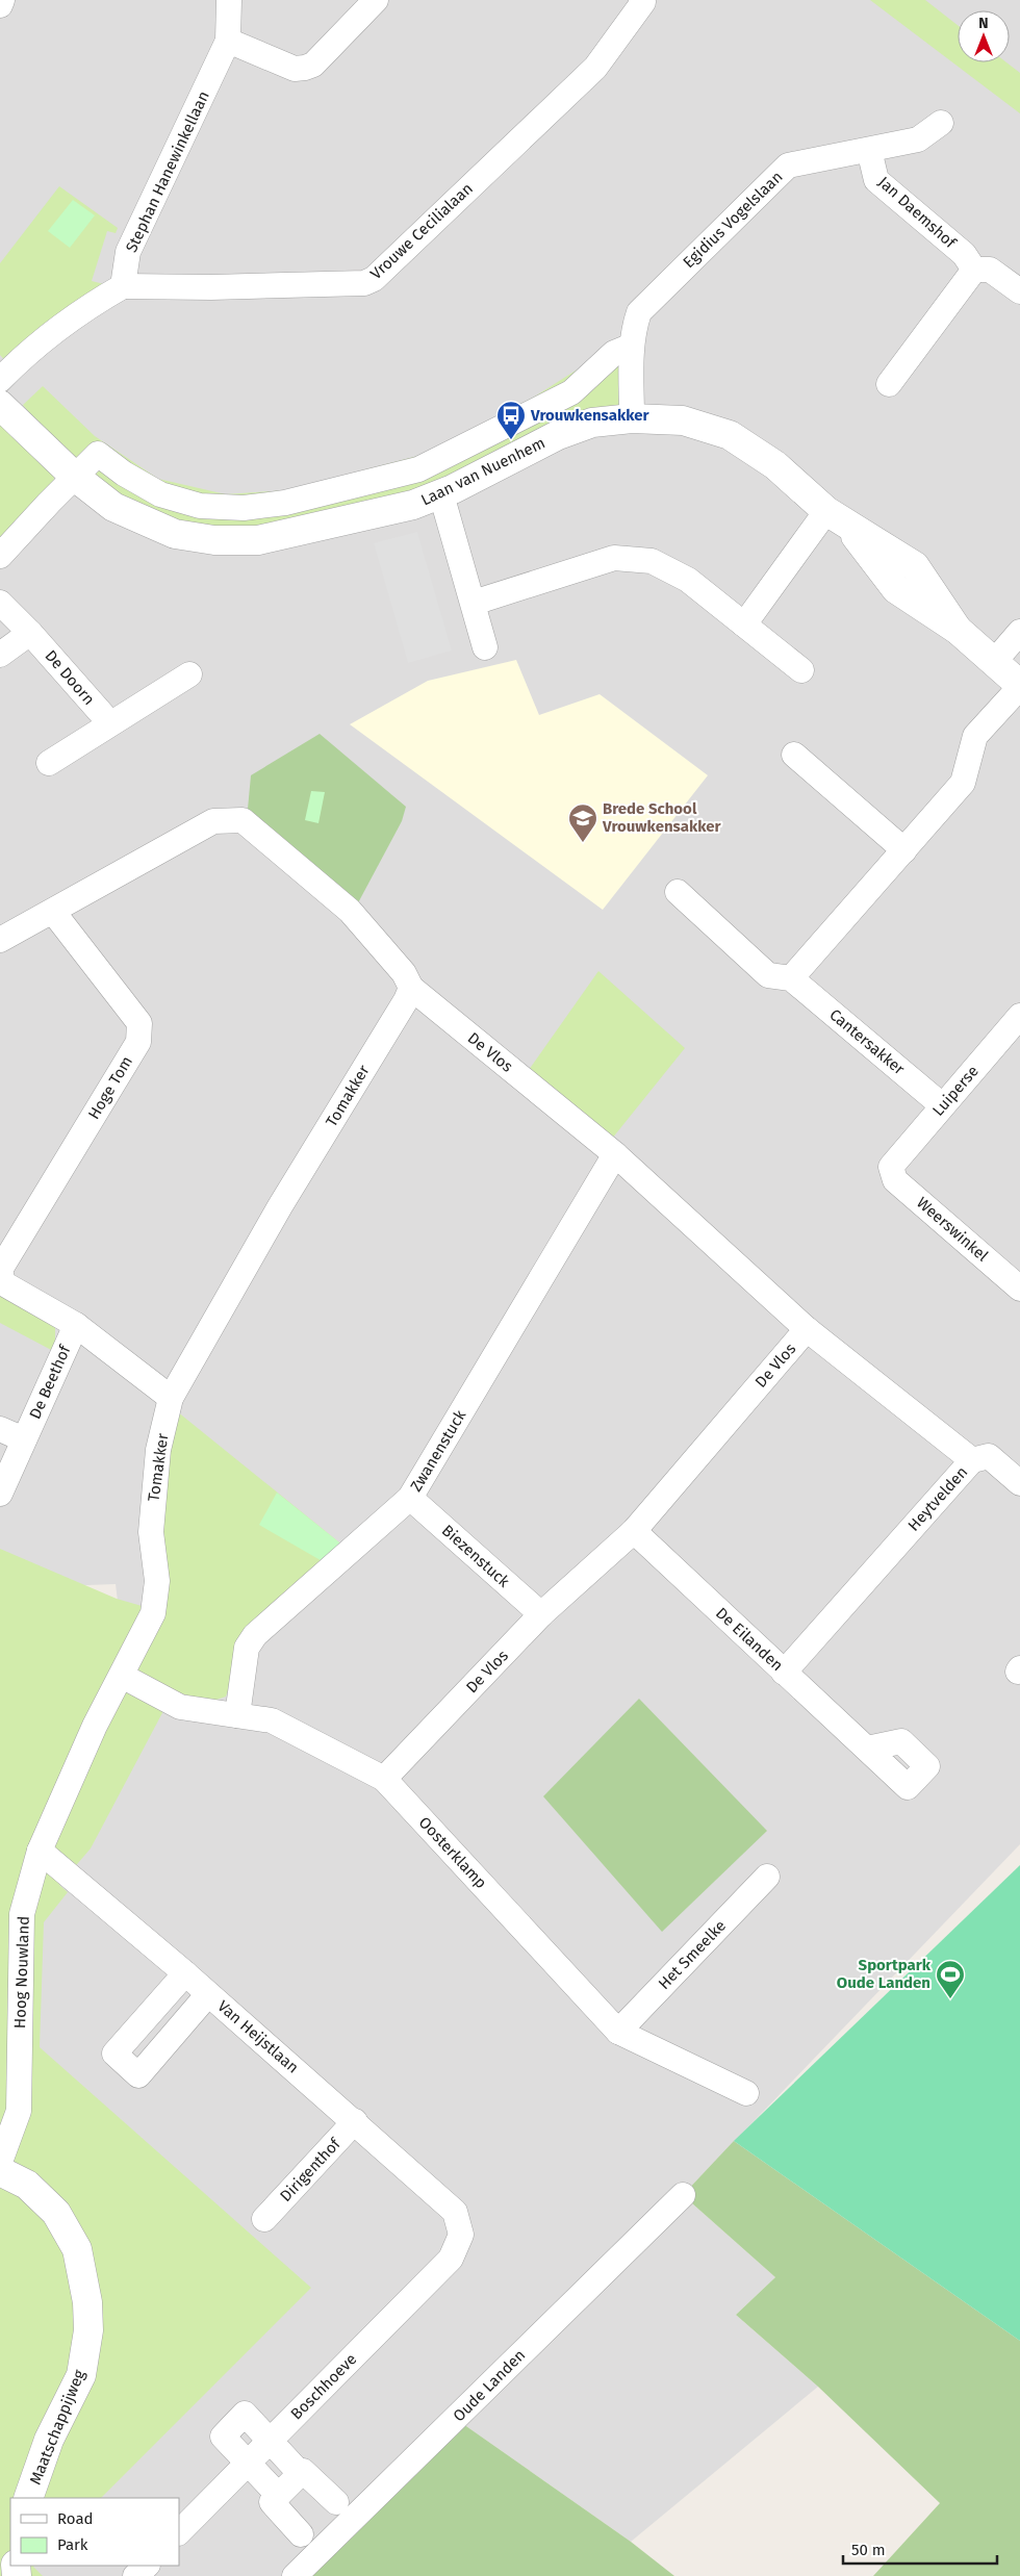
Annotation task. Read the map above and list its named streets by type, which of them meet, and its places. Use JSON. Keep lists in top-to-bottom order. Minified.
{"streets":{"street":["Stephan Hanewinkellaan","Jan Daemshof","Egidius Vogelslaan","Vrouwe Cecilialaan","Laan van Nuenhem","De Doorn","Cantersakker","De Vlos","Hoge Tom","Luiperse","Tomakker","Weerswinkel","De Beethof","Zwanenstuck","Heytvelden","Biezenstuck","De Eilanden","Oosterklamp","Het Smeelke","Hoog Nouwland","Van Heijstlaan","Dirigenthof","Oude Landen","Boschhoeve","Maatschappijweg"]},"crossings":[["Stephan Hanewinkellaan","Vrouwe Cecilialaan"],["Jan Daemshof","Egidius Vogelslaan"],["Egidius Vogelslaan","Laan van Nuenhem"],["Cantersakker","Luiperse"],["De Vlos","Tomakker"],["De Vlos","Zwanenstuck"],["De Vlos","Heytvelden"],["De Vlos","Biezenstuck"],["De Vlos","De Eilanden"],["De Vlos","Oosterklamp"],["Hoge Tom","Tomakker"],["Hoge Tom","De Beethof"],["Luiperse","Weerswinkel"],["Tomakker","Oosterklamp"],["Tomakker","Hoog Nouwland"],["Zwanenstuck","Biezenstuck"],["Zwanenstuck","Oosterklamp"],["Heytvelden","De Eilanden"],["Oosterklamp","Het Smeelke"],["Oosterklamp","Hoog Nouwland"],["Hoog Nouwland","Van Heijstlaan"],["Van Heijstlaan","Dirigenthof"],["Van Heijstlaan","Boschhoeve"]],"places":{"bus stop":["Vrouwkensakker"],"school or university":["Brede School Vrouwkensakker"],"sports":["Sportpark Oude Landen"]},"legend":["Road","Park"],"scale_bar":"50 m","north":"top"}
